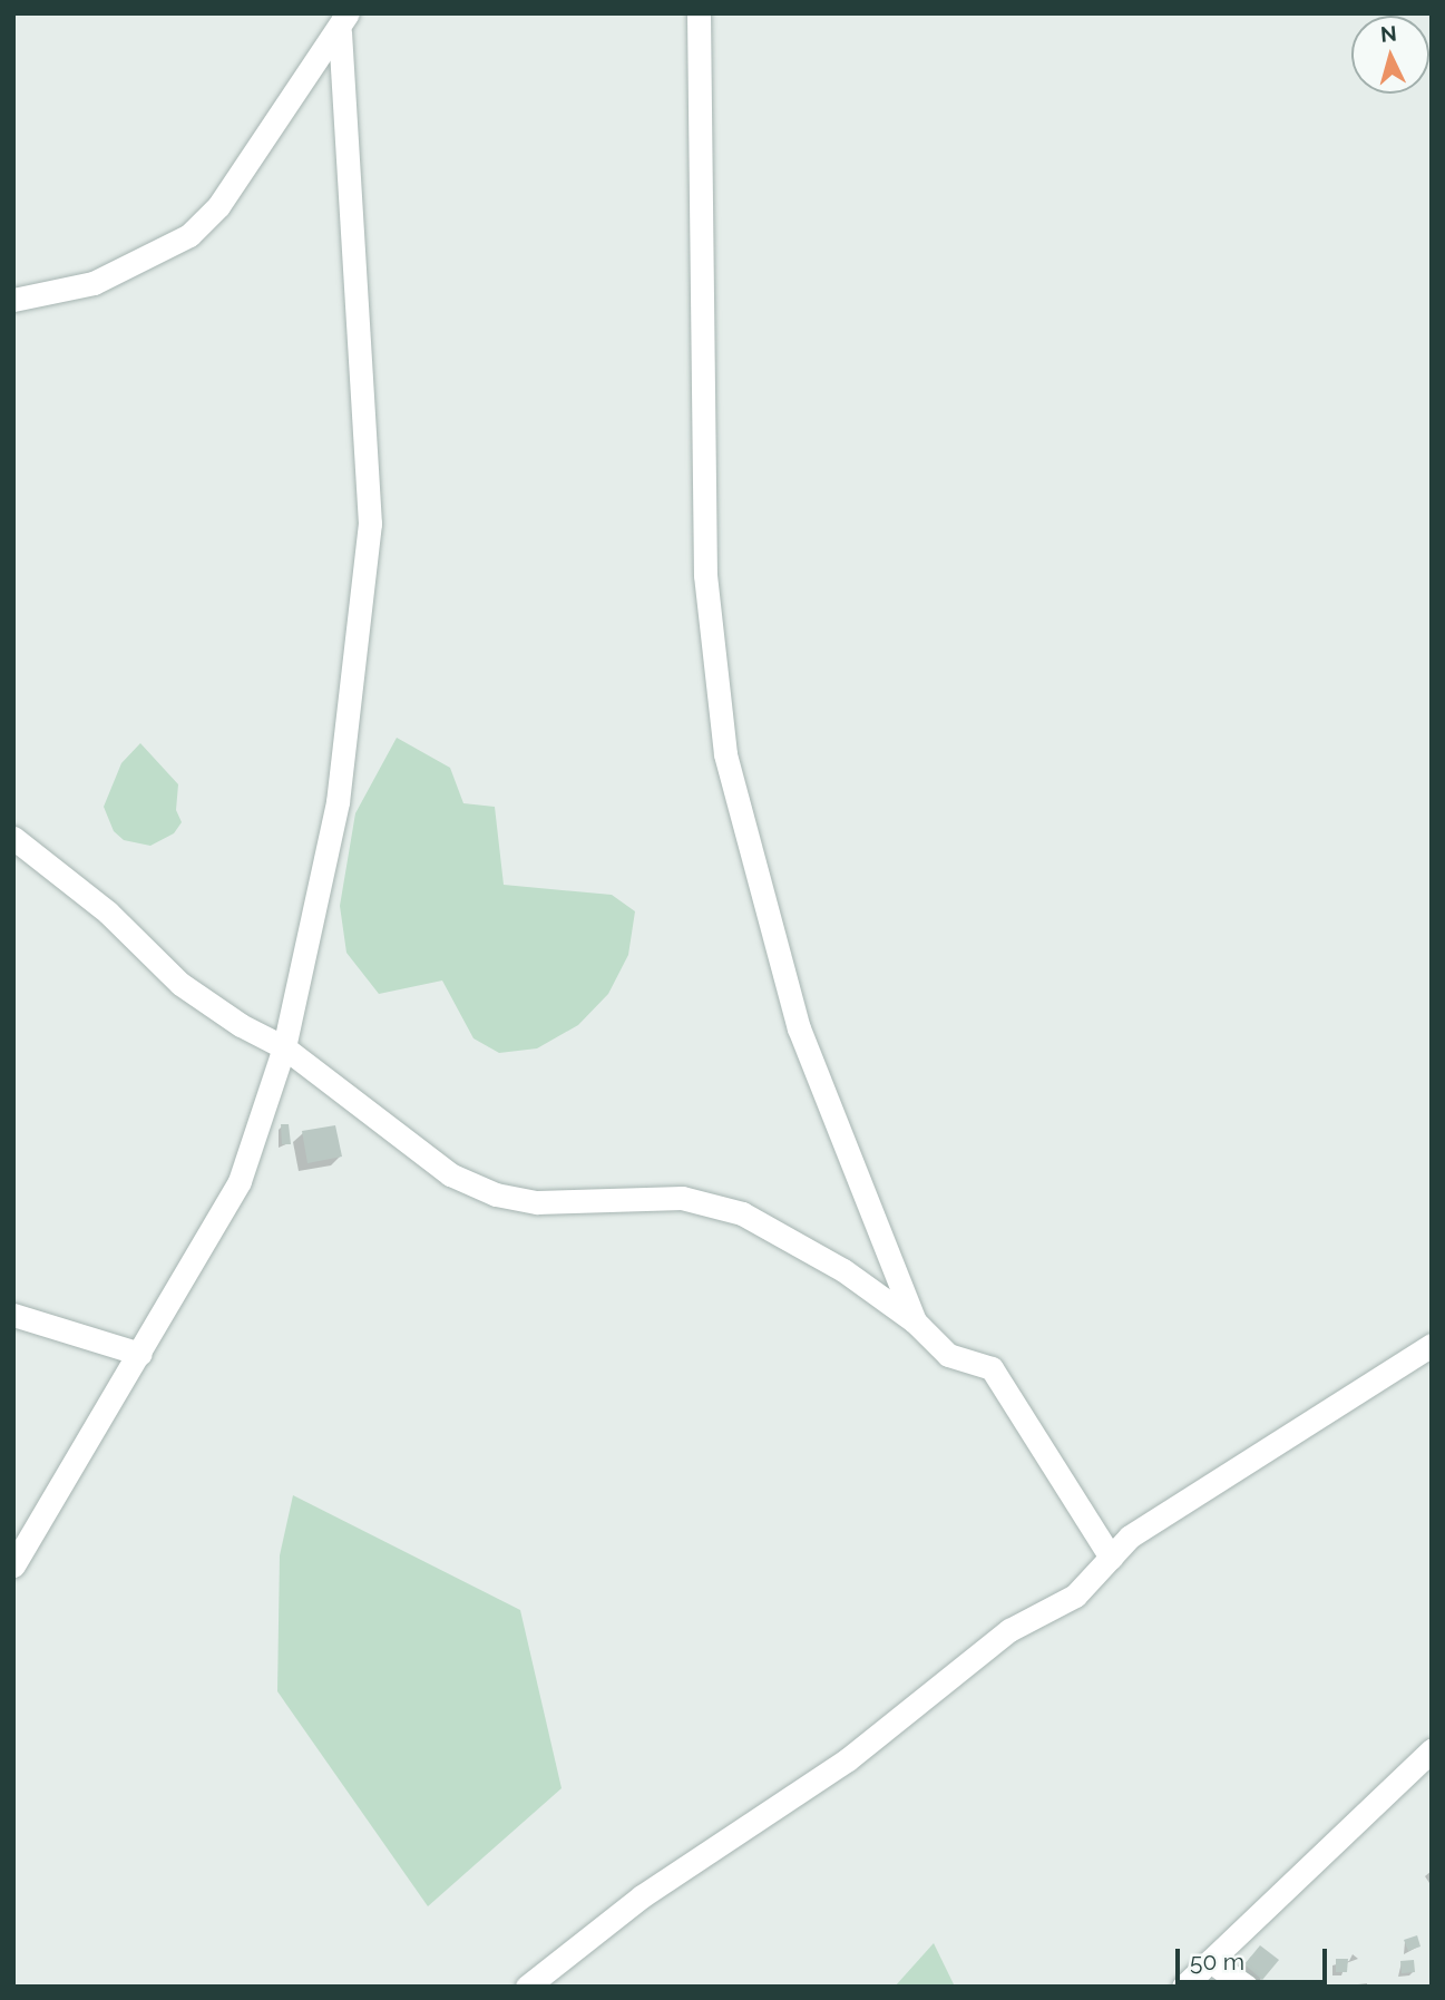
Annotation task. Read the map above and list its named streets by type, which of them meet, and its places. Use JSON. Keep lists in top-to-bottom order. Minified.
{"scale_bar":"50 m","north":"top"}
